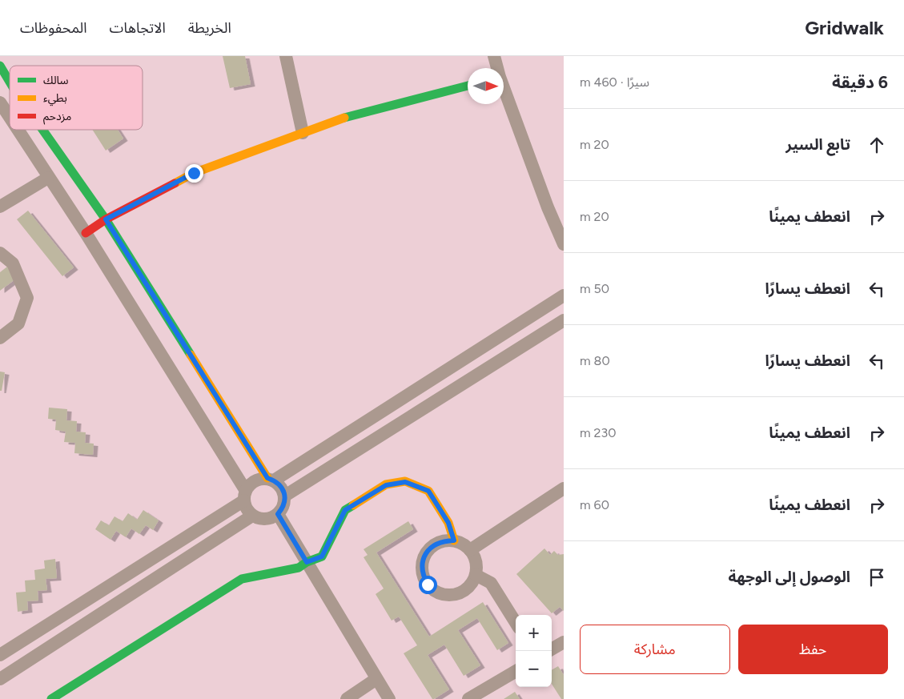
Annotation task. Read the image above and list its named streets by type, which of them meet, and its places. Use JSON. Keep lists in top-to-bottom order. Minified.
{"legend":["سالك","بطيء","مزدحم"],"north":"right","page":{"header":"Gridwalk","nav":["الخريطة","الاتجاهات","المحفوظات"],"heading":["6 دقيقة","سيرًا · 460 m"],"list":[["تابع السير","20 m"],["انعطف يمينًا","20 m"],["انعطف يسارًا","50 m"],["انعطف يسارًا","80 m"],["انعطف يمينًا","230 m"],["انعطف يمينًا","60 m"],"الوصول إلى الوجهة"],"buttons":["حفظ","مشاركة"],"map_buttons":["+","−"]}}
